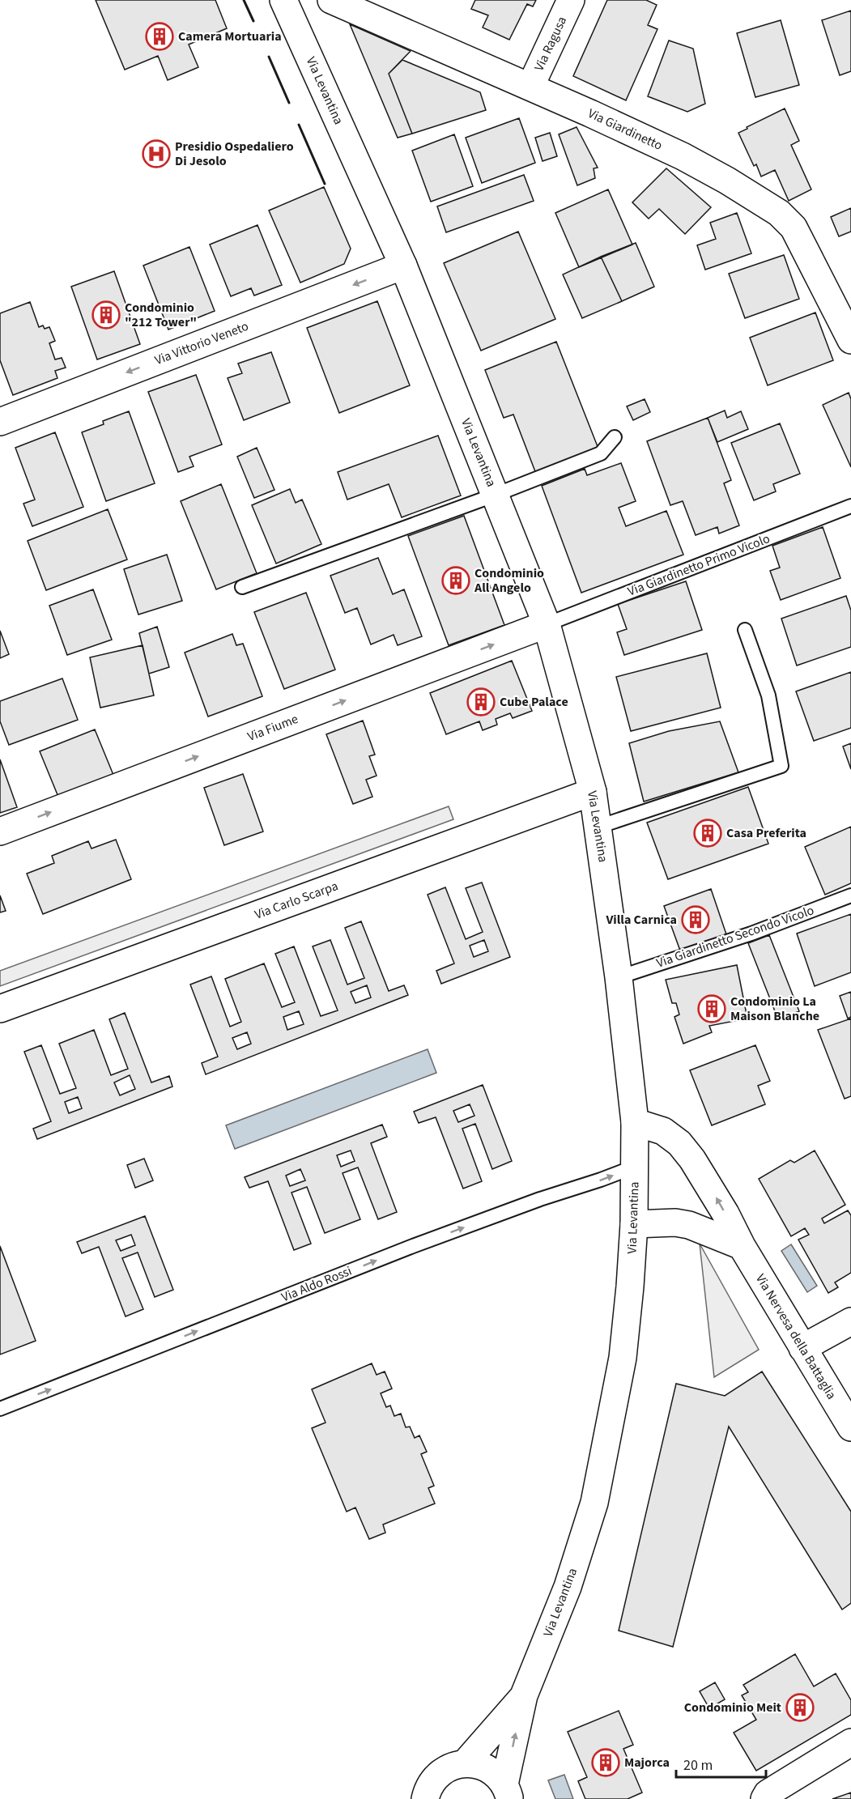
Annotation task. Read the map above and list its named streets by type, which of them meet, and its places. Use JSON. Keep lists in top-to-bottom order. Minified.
{"streets":{"street":["Via Ragusa","Via Levantina","Via Giardinetto","Via Vittorio Veneto","Via Fiume","Via Carlo Scarpa","Via Nervesa della Battaglia"],"lane":["Via Giardinetto Primo Vicolo","Via Giardinetto Secondo Vicolo","Via Aldo Rossi"]},"crossings":[["Via Ragusa","Via Giardinetto"],["Via Levantina","Via Vittorio Veneto"],["Via Levantina","Via Giardinetto Primo Vicolo"],["Via Levantina","Via Fiume"],["Via Levantina","Via Carlo Scarpa"],["Via Levantina","Via Giardinetto Secondo Vicolo"],["Via Levantina","Via Aldo Rossi"],["Via Levantina","Via Nervesa della Battaglia"],["Via Giardinetto Primo Vicolo","Via Fiume"]],"one_way":["Via Vittorio Veneto","Via Fiume","Via Aldo Rossi","Via Nervesa della Battaglia"],"places":{"building":["Camera Mortuaria","Condominio \"212 Tower\"","Condominio All Angelo","Cube Palace","Casa Preferita","Villa Carnica","Condominio La Maison Blanche","Condominio Meit","Majorca"],"hospital":["Presidio Ospedaliero Di Jesolo"]},"scale_bar":"20 m"}
